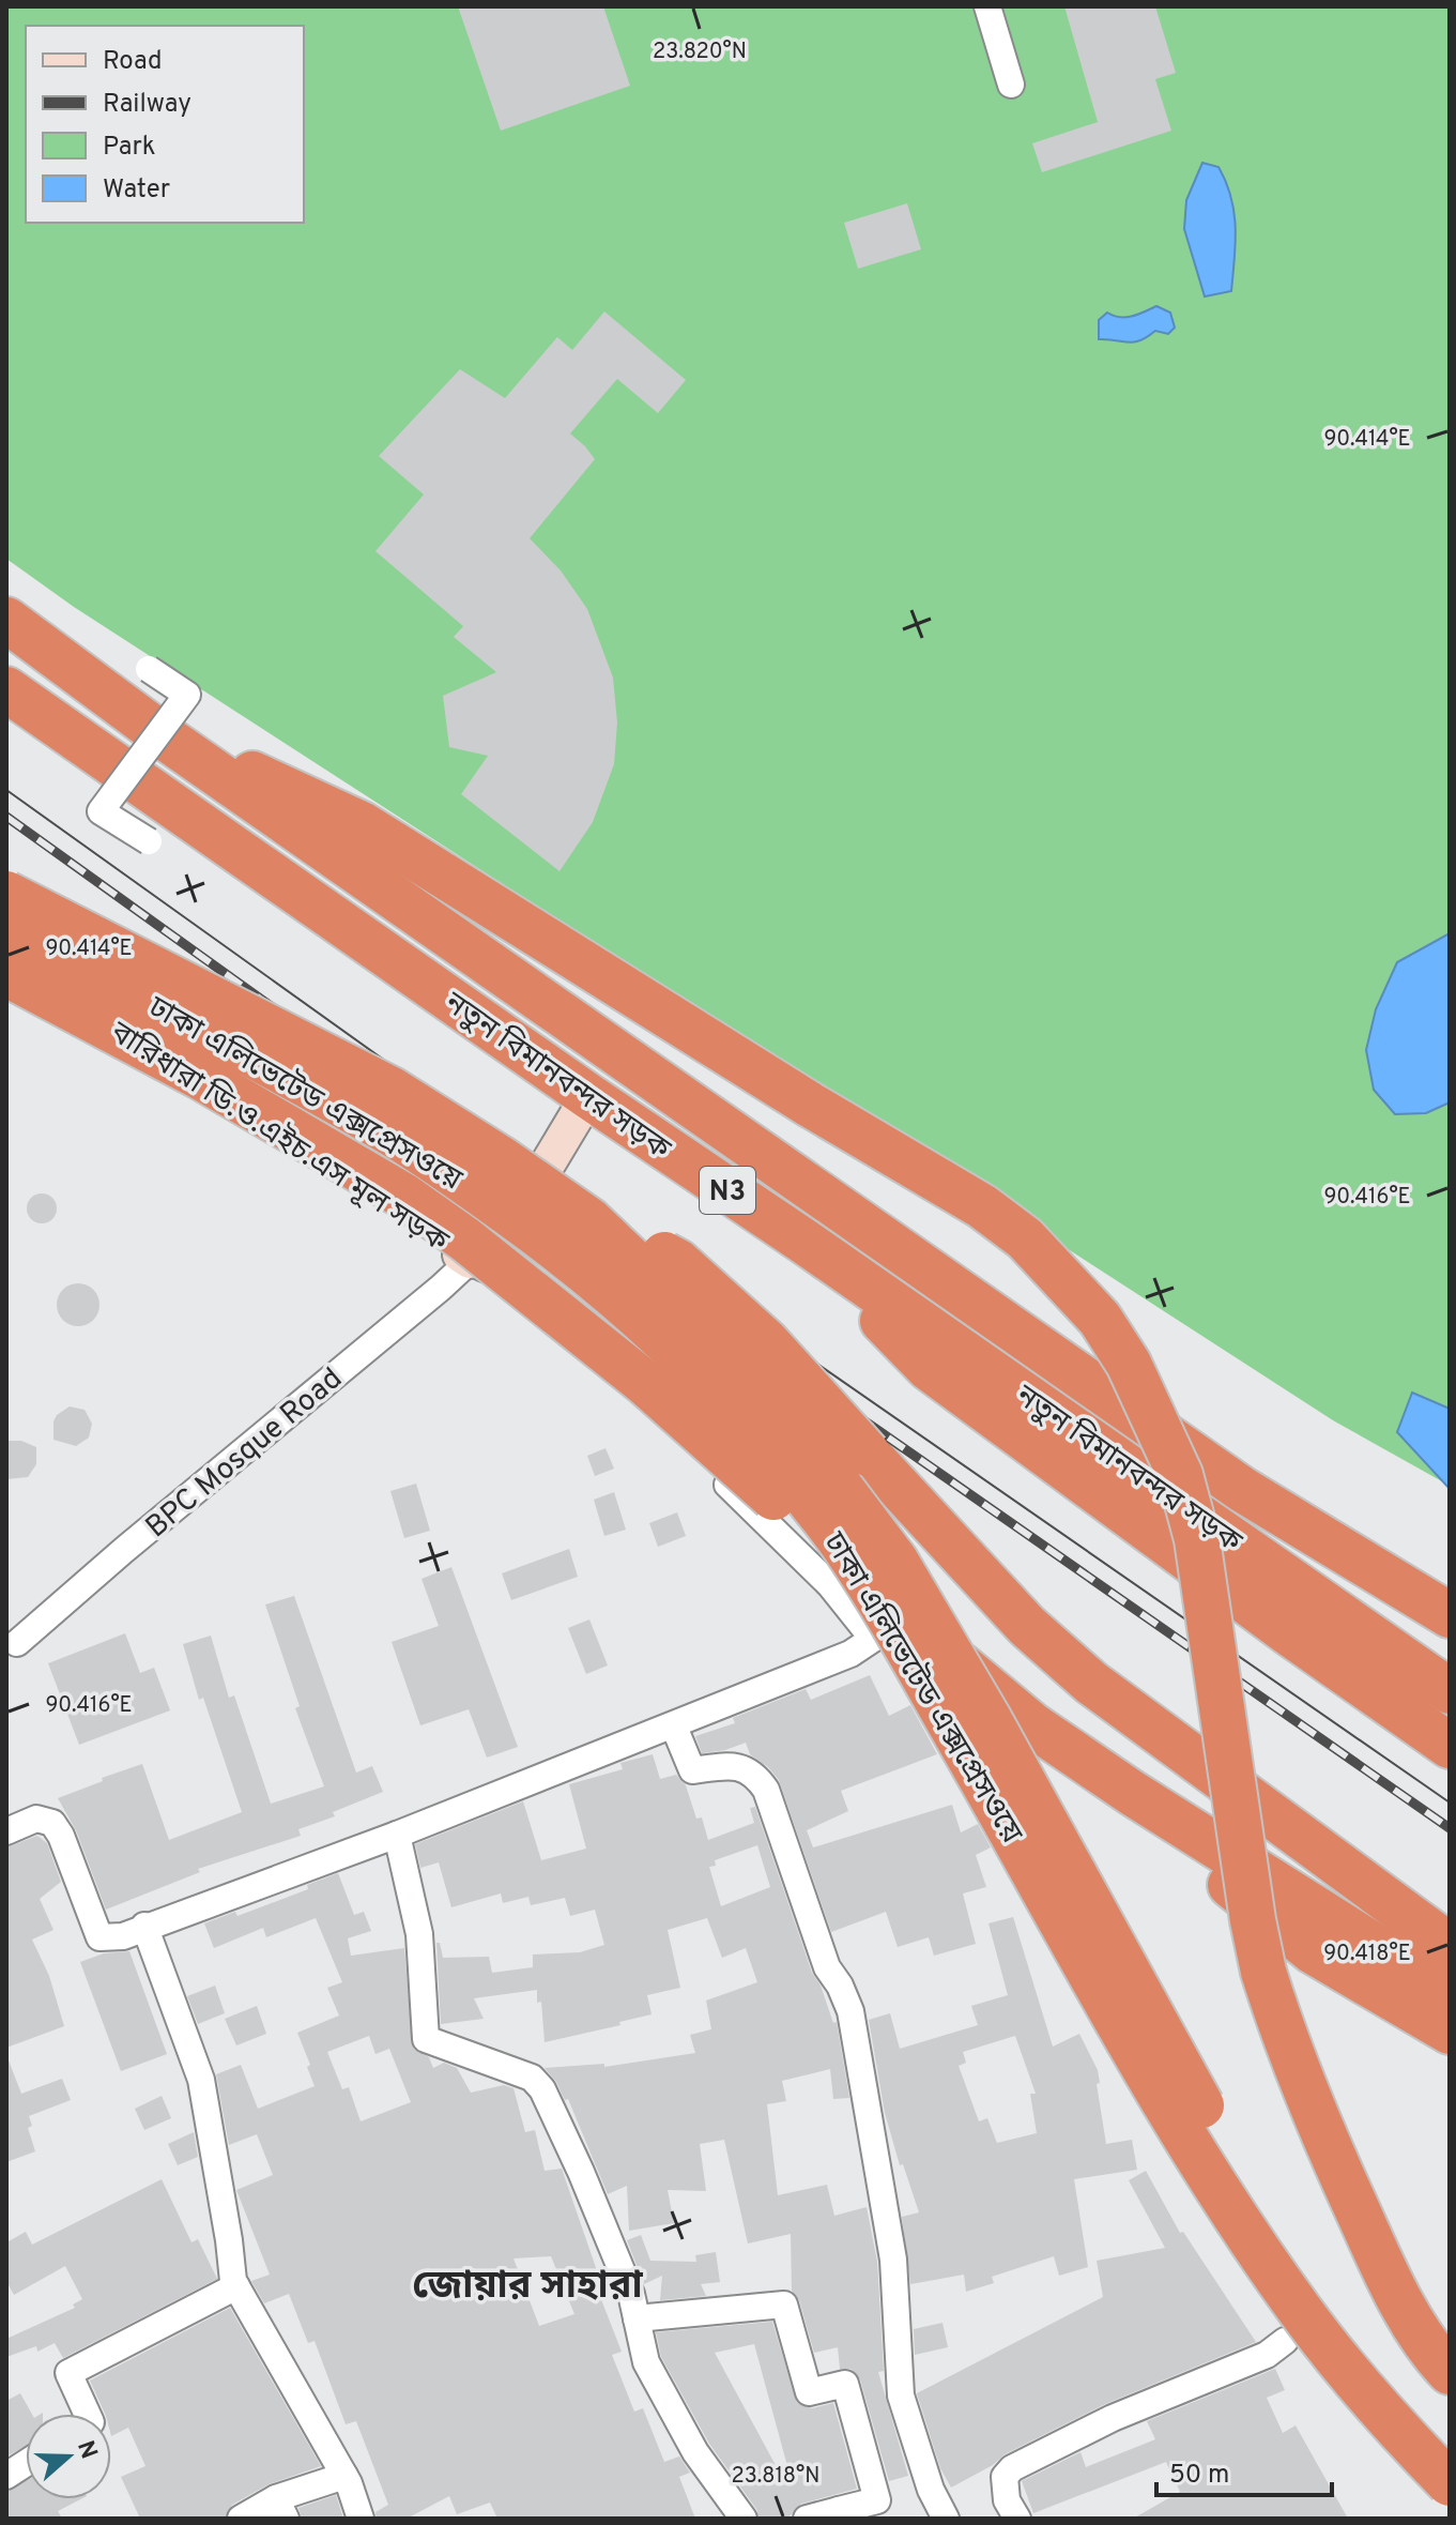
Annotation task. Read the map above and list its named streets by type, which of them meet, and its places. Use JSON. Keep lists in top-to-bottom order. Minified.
{"streets":{"highway":["নতুন বিমানবন্দর সড়ক","ঢাকা এলিভেটেড এক্সপ্রেসওয়ে","N3"],"street":["বারিধারা ডি.ও.এইচ.এস মূল সড়ক","BPC Mosque Road"]},"crossings":[["নতুন বিমানবন্দর সড়ক","বারিধারা ডি.ও.এইচ.এস মূল সড়ক"],["বারিধারা ডি.ও.এইচ.এস মূল সড়ক","BPC Mosque Road"]],"districts":["জোয়ার সাহারা"],"legend":["Road","Railway","Park","Water"],"scale_bar":"50 m","north":"right","coordinates":["23.820°N","90.414°E","90.416°E","90.418°E","23.818°N"]}
